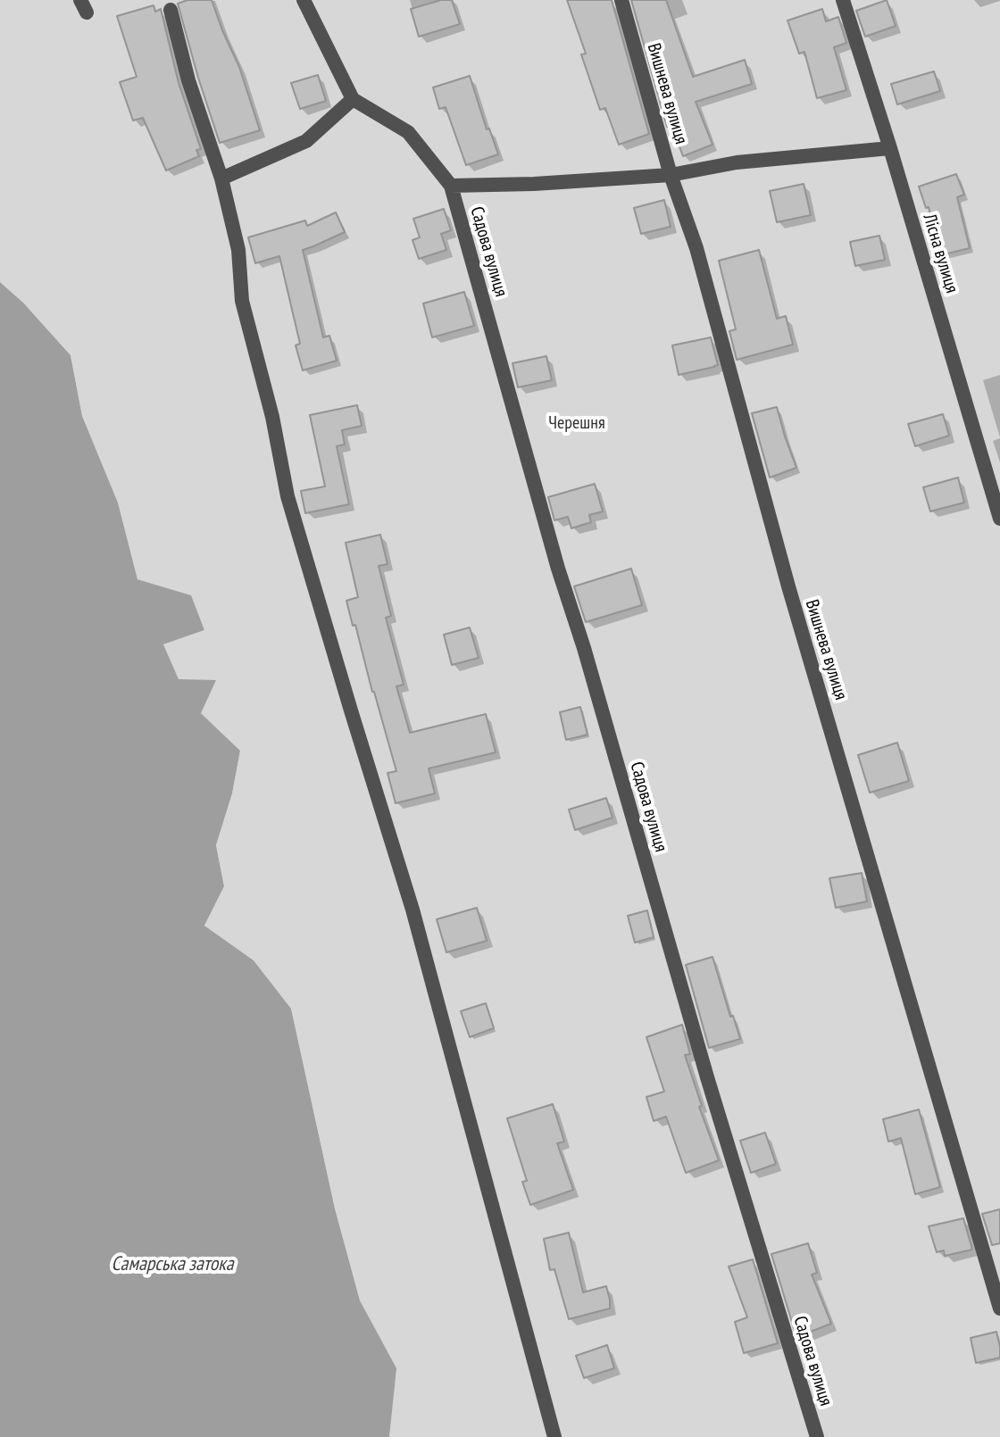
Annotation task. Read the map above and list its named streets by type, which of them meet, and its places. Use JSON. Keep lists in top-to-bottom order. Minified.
{"streets":{"lane":["Вишнева вулиця","Садова вулиця","Лісна вулиця"]},"water":["Самарська затока"],"parks":["Черешня"]}
